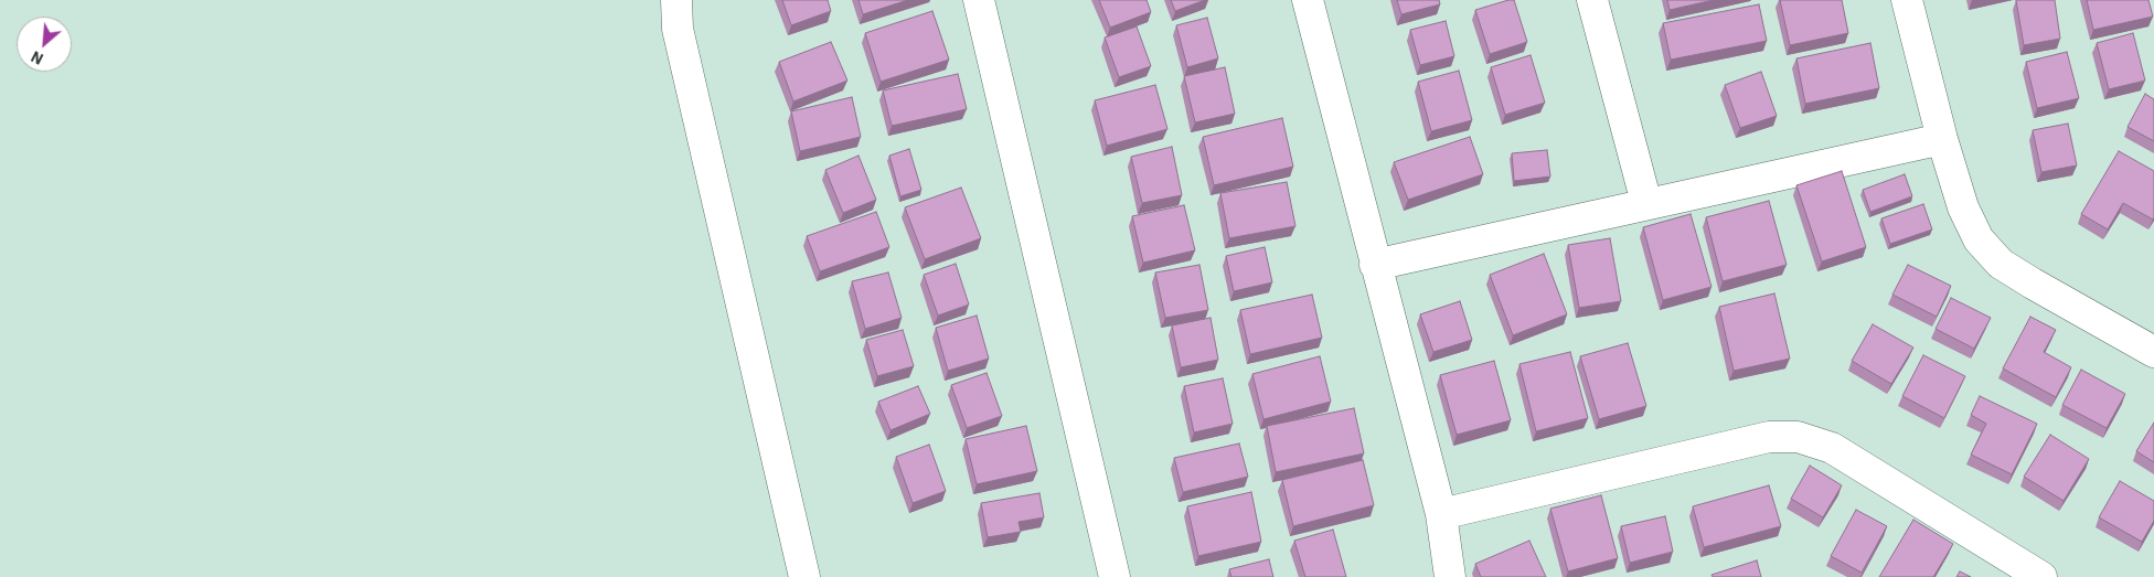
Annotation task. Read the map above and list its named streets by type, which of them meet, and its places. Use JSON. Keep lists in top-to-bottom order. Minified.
{"north":"bottom left"}
